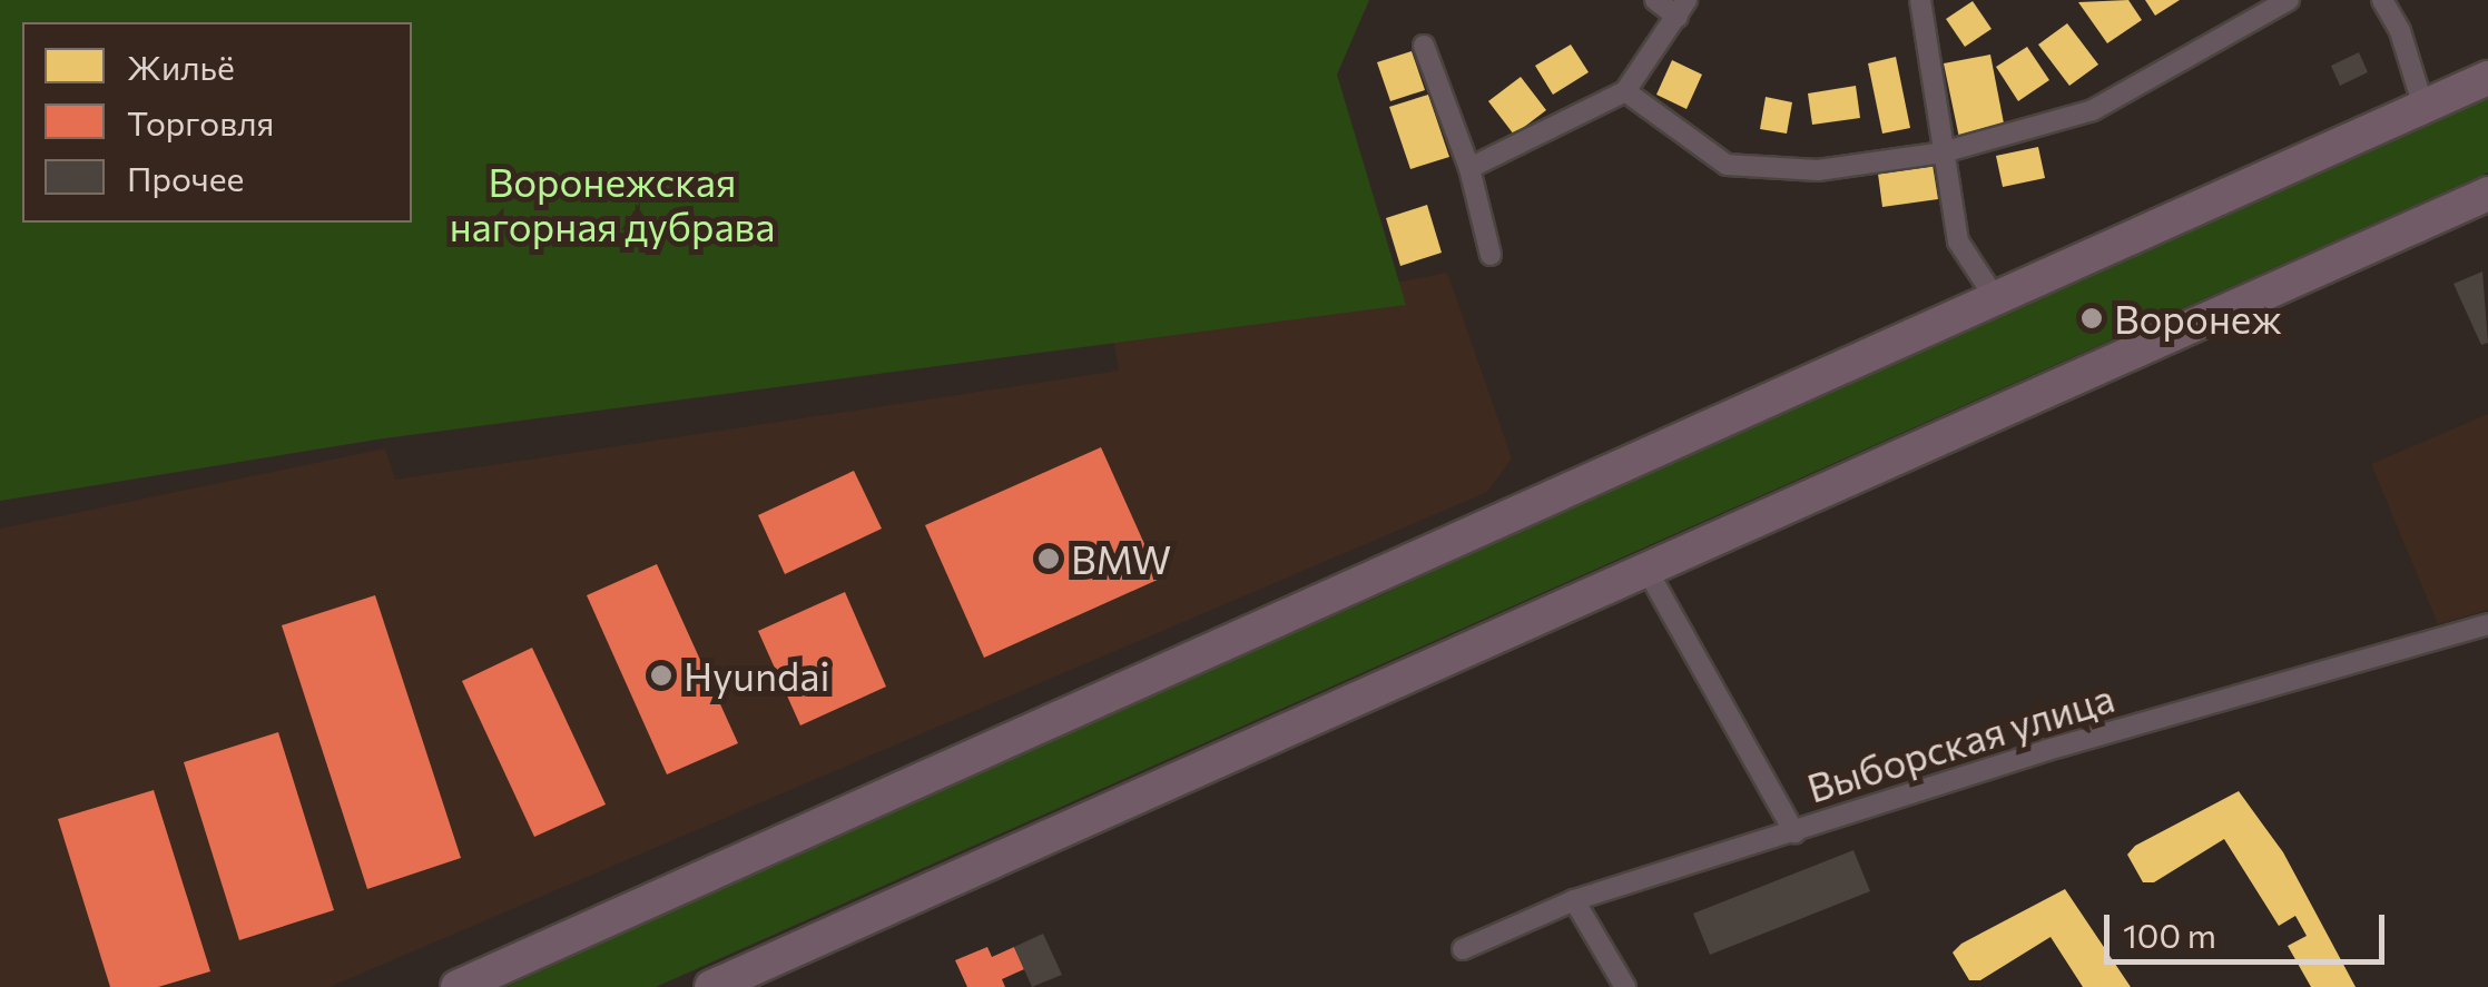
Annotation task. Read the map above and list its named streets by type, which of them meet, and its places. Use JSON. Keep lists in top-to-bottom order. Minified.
{"streets":{"street":["Выборская улица"]},"parks":["Воронежская нагорная дубрава"],"places":["Воронеж","BMW","Hyundai"],"legend":["Жильё","Торговля","Прочее"],"scale_bar":"100 m"}
